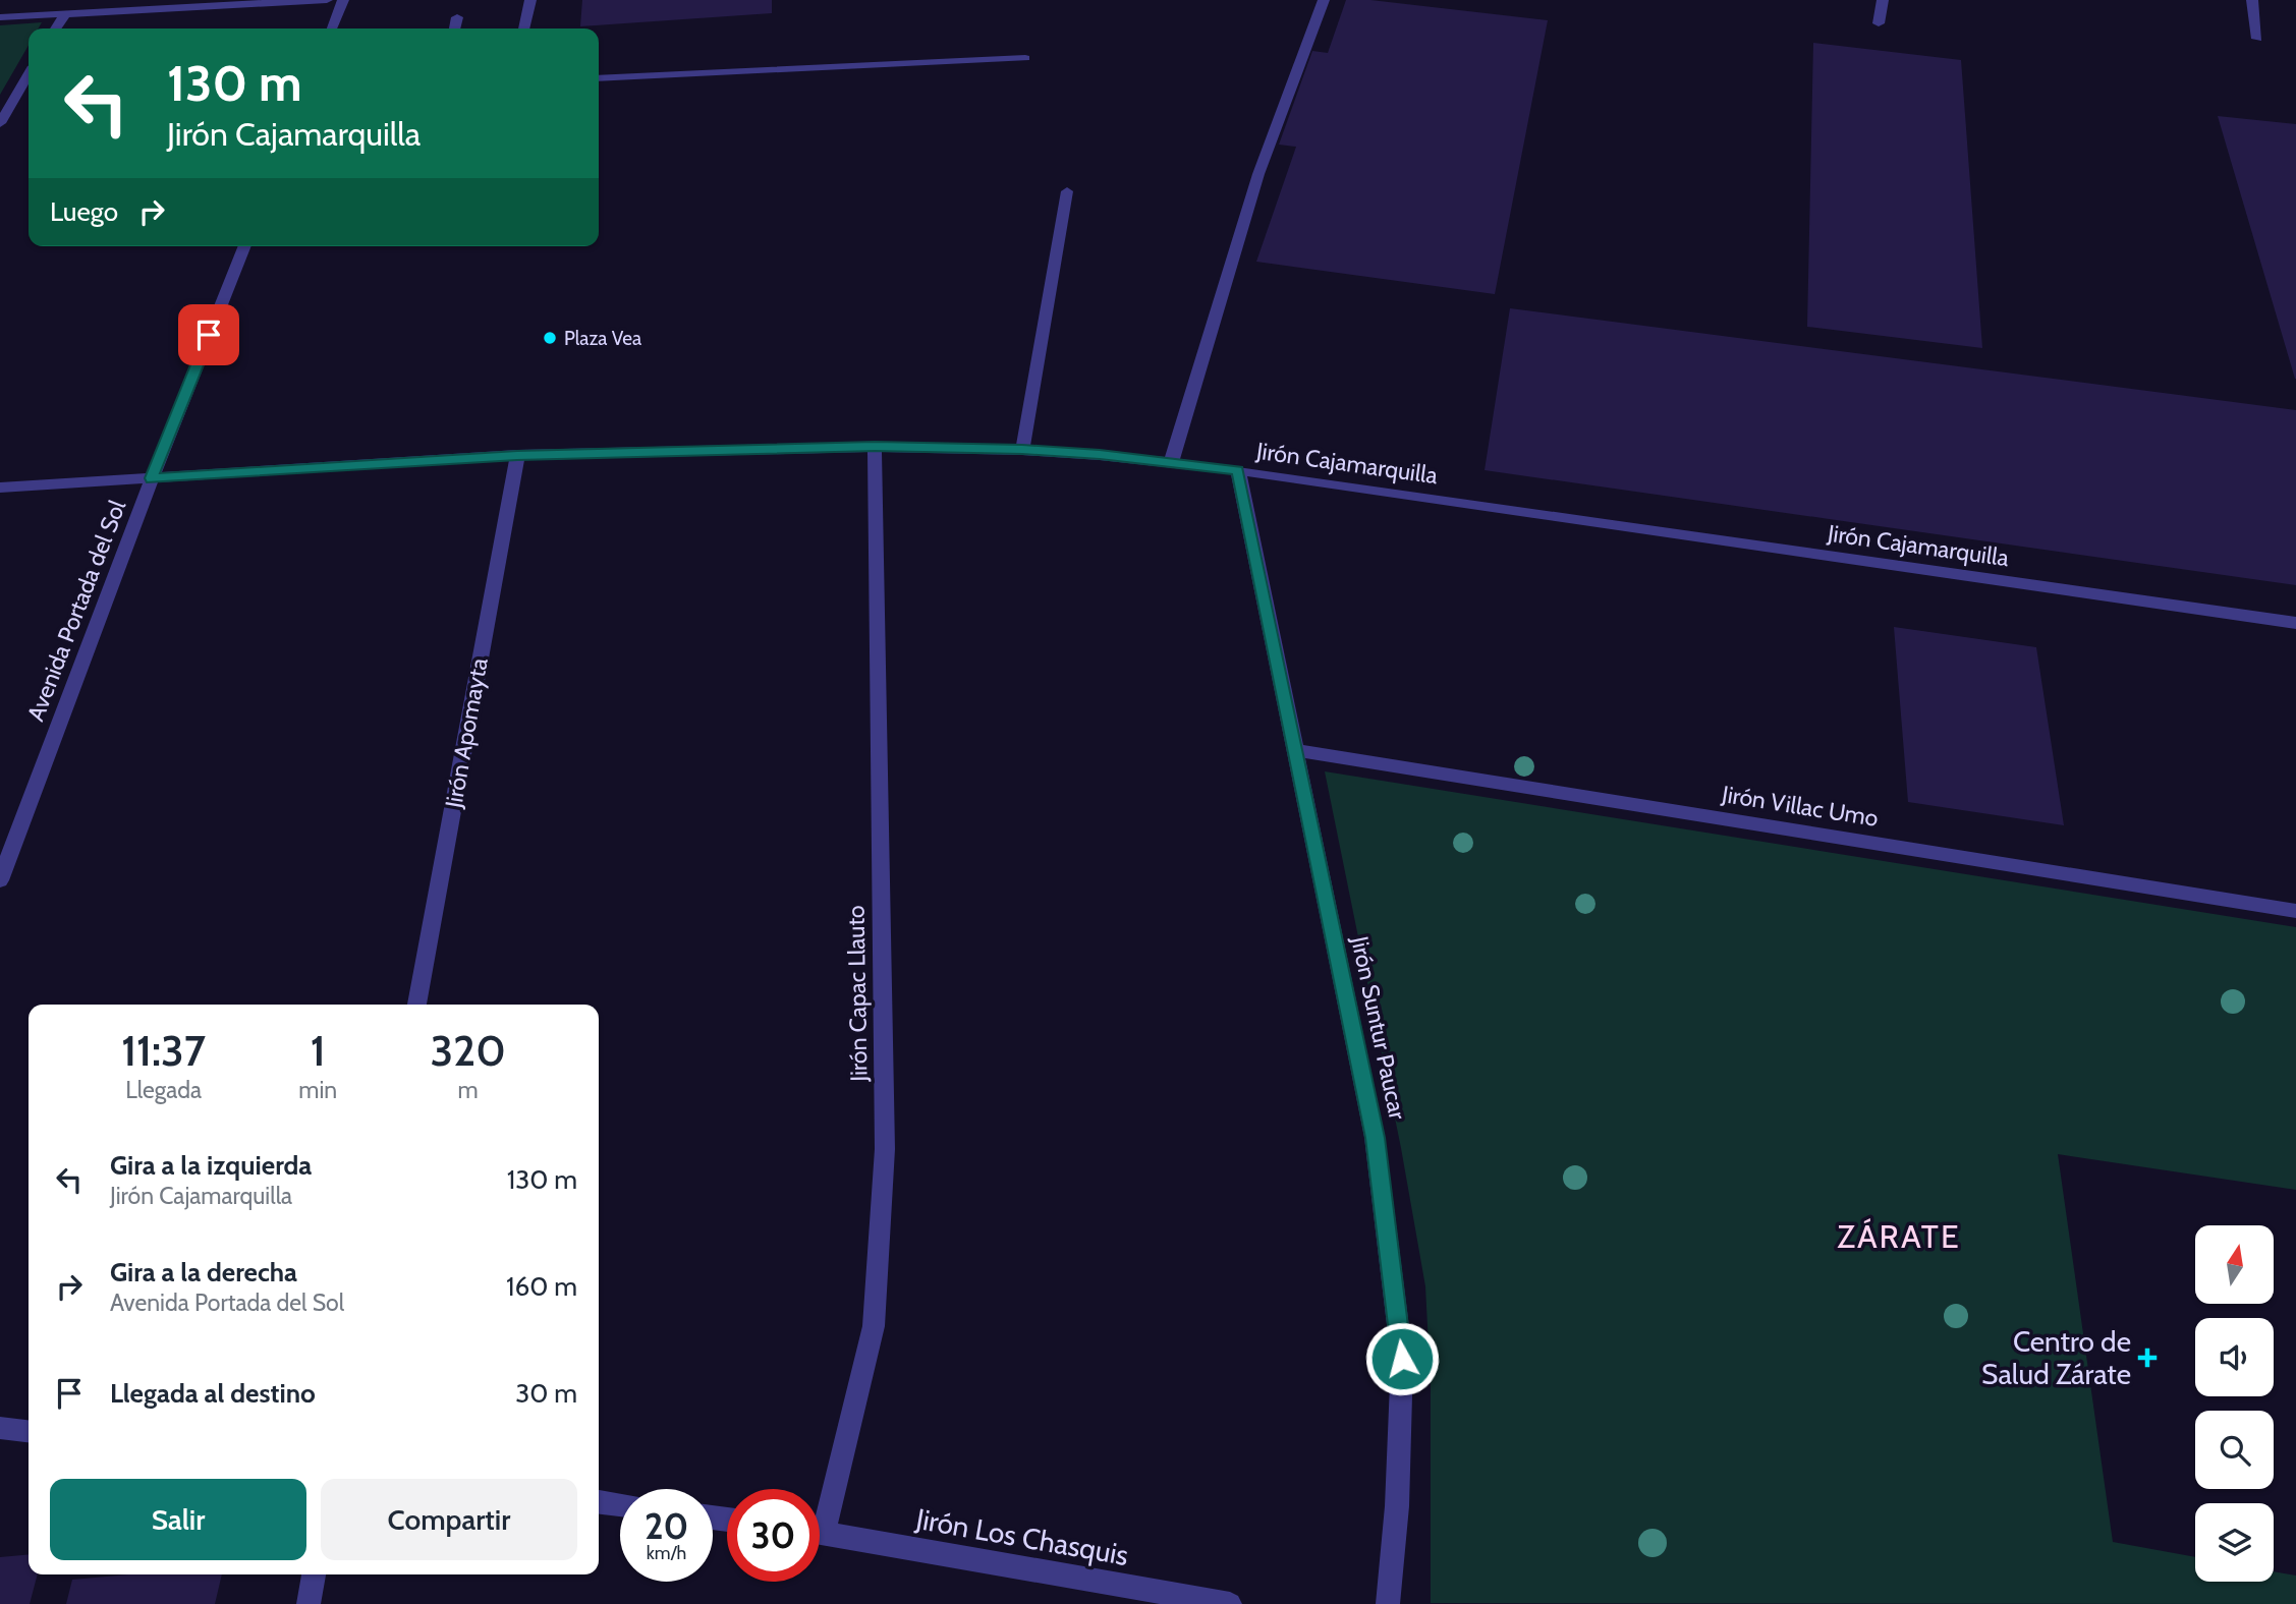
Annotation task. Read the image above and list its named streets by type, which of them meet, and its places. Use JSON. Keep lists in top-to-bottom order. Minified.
{"streets":{"street":["Jirón Cajamarquilla","Avenida Portada del Sol","Jirón Apomayta","Jirón Villac Umo","Jirón Capac Llauto","Jirón Suntur Paucar","Jirón Los Chasquis"]},"crossings":[["Jirón Cajamarquilla","Avenida Portada del Sol"],["Jirón Cajamarquilla","Jirón Apomayta"],["Jirón Cajamarquilla","Jirón Capac Llauto"],["Jirón Cajamarquilla","Jirón Suntur Paucar"],["Jirón Villac Umo","Jirón Suntur Paucar"]],"districts":["ZÁRATE"],"places":{"other":["Plaza Vea"],"health":["Centro de Salud Zárate"]},"north":"top","page":{"turn":["130 m","Jirón Cajamarquilla"],"then":"Luego","eta":["11:37","Llegada","1","min","320","m"],"list":[{"name":"Gira a la izquierda","note":"Jirón Cajamarquilla","value":"130 m"},{"name":"Gira a la derecha","note":"Avenida Portada del Sol","value":"160 m"},{"name":"Llegada al destino","value":"30 m"}],"buttons":["Salir","Compartir"],"speed":"20 km/h","limit":"30"}}
